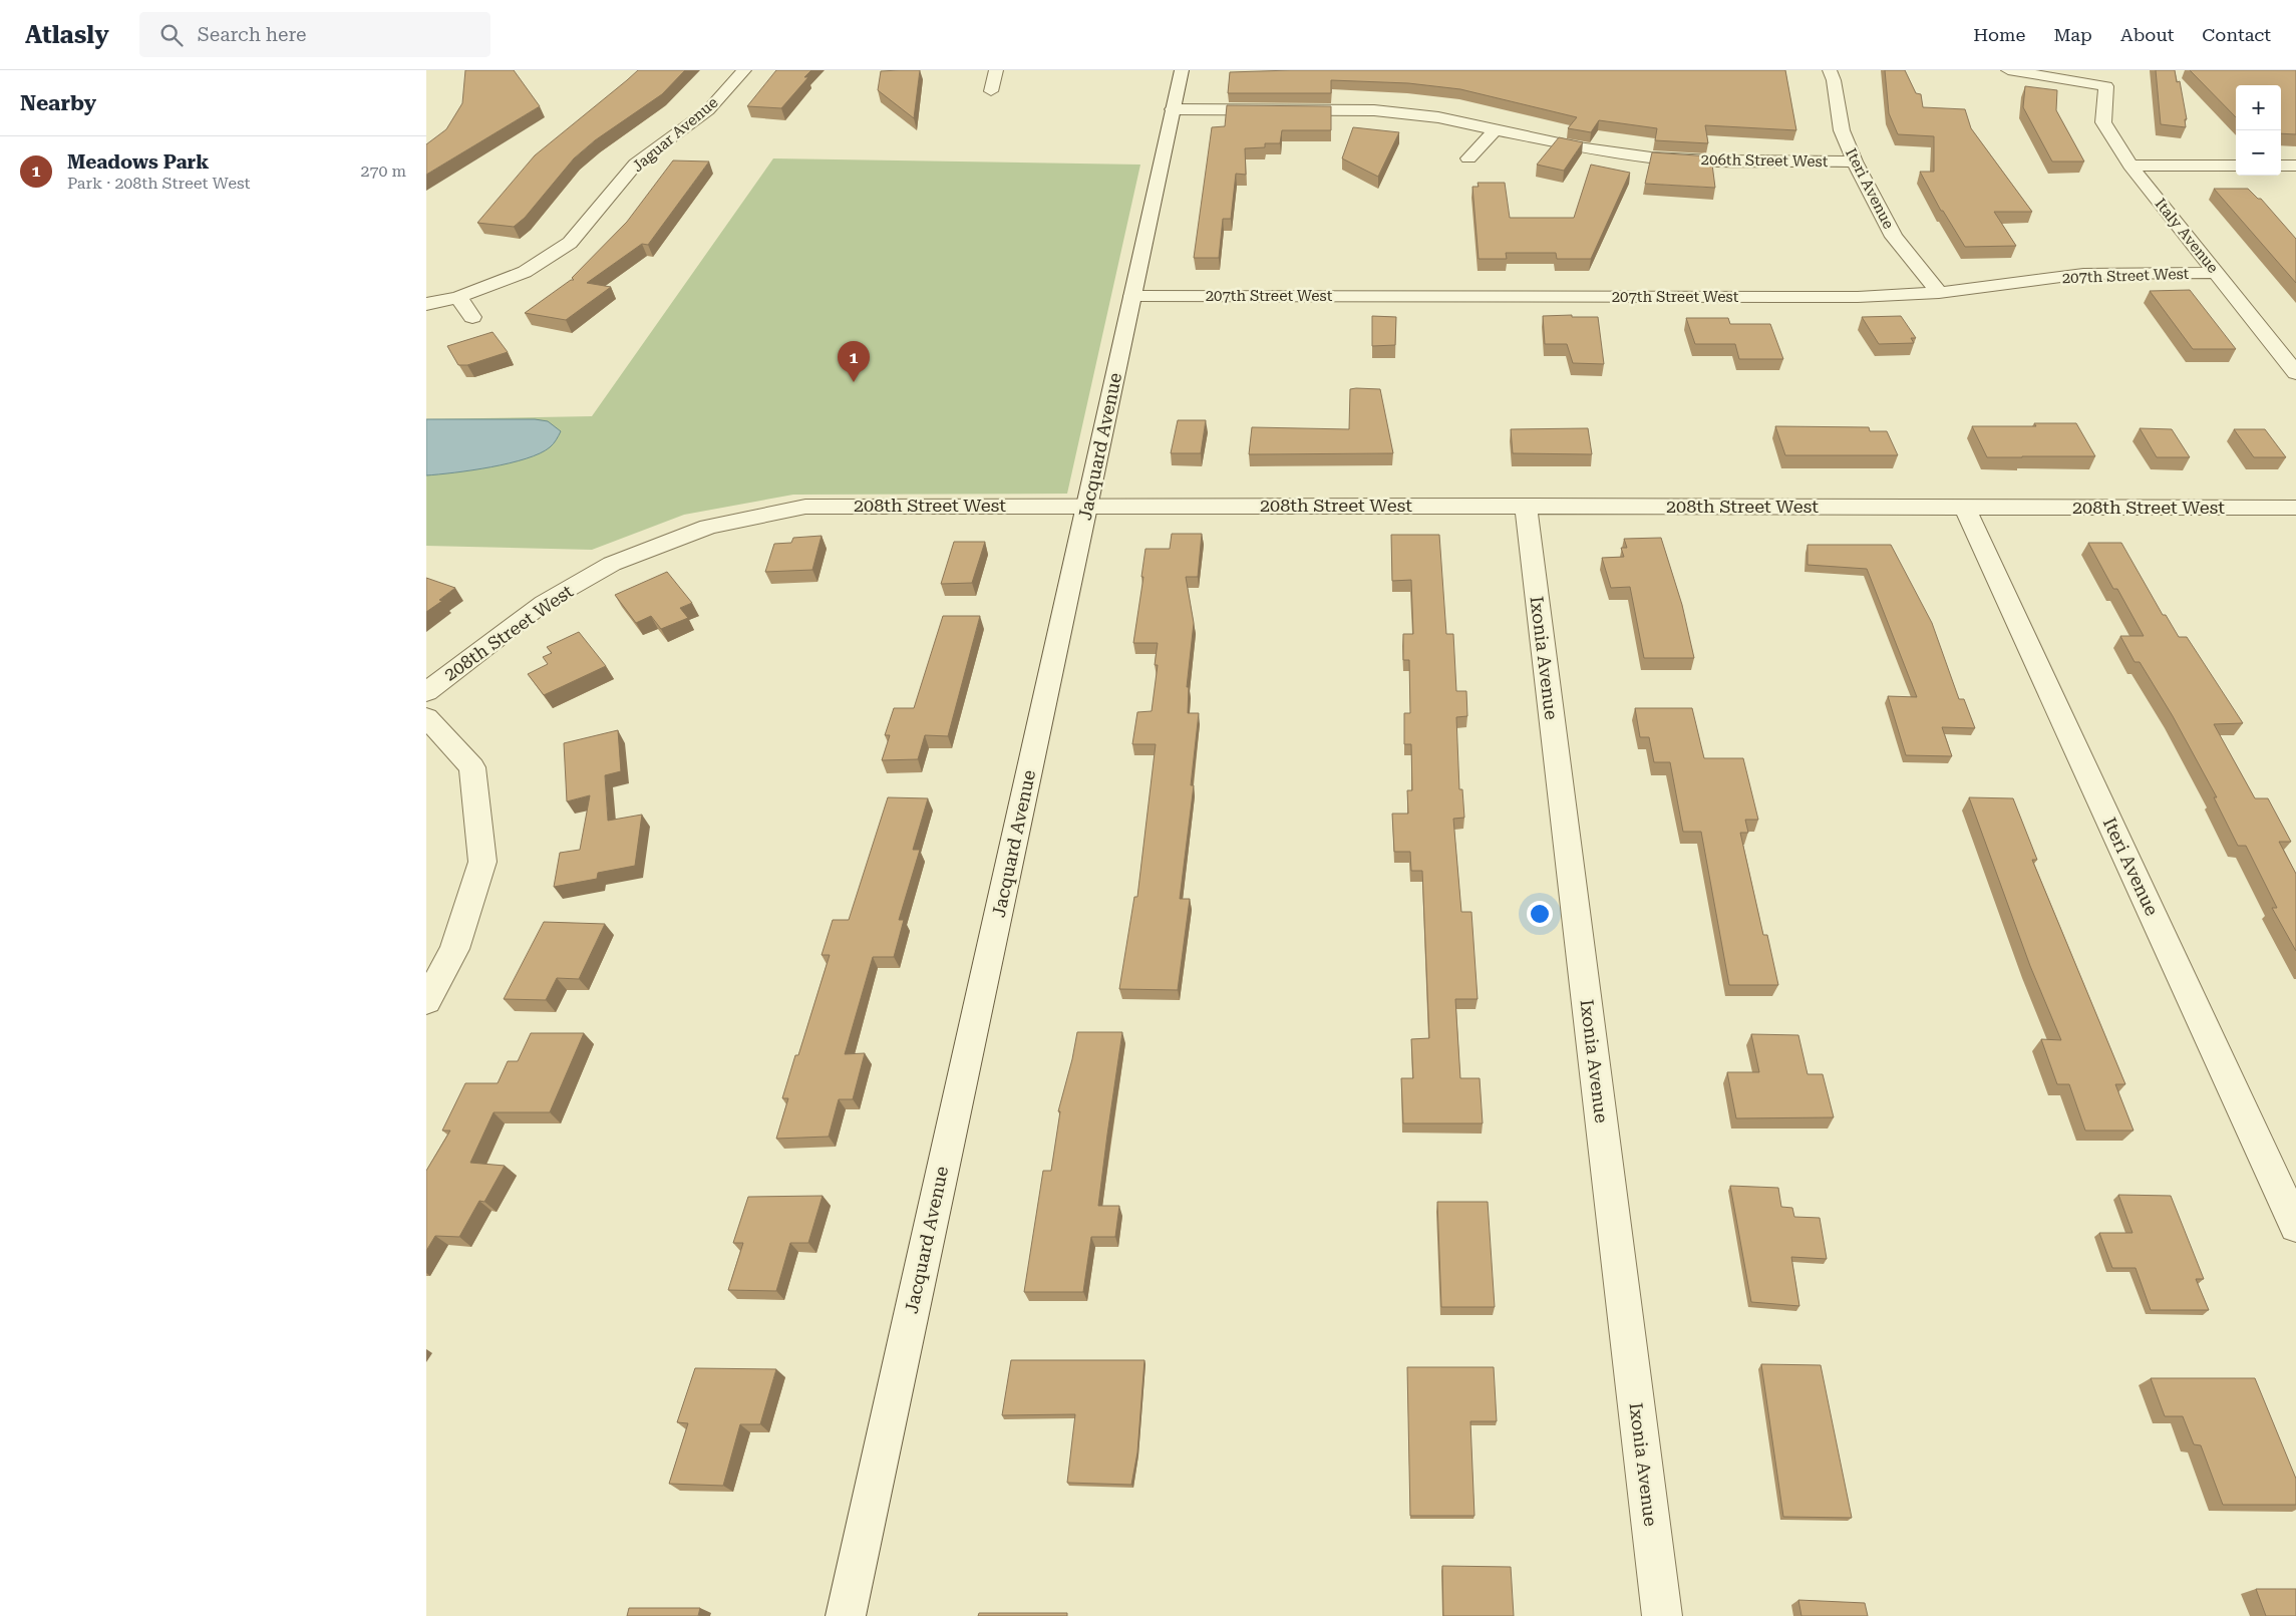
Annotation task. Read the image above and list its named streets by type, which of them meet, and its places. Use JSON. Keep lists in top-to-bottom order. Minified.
{"streets":{"street":["Jaguar Avenue","206th Street West","Iteri Avenue","Italy Avenue","207th Street West","Jacquard Avenue","208th Street West","Ixonia Avenue"]},"crossings":[["206th Street West","Iteri Avenue"],["206th Street West","Jacquard Avenue"],["Iteri Avenue","207th Street West"],["Iteri Avenue","208th Street West"],["Italy Avenue","207th Street West"],["207th Street West","Jacquard Avenue"],["Jacquard Avenue","208th Street West"],["208th Street West","Ixonia Avenue"]],"page":{"header":"Atlasly","search":"Search here","nav":["Home","Map","About","Contact"],"heading":"Nearby","map_buttons":["+","−"],"list":[{"mark":"1","name":"Meadows Park","note":"Park · 208th Street West","value":"270 m"}],"pins":"1"}}
